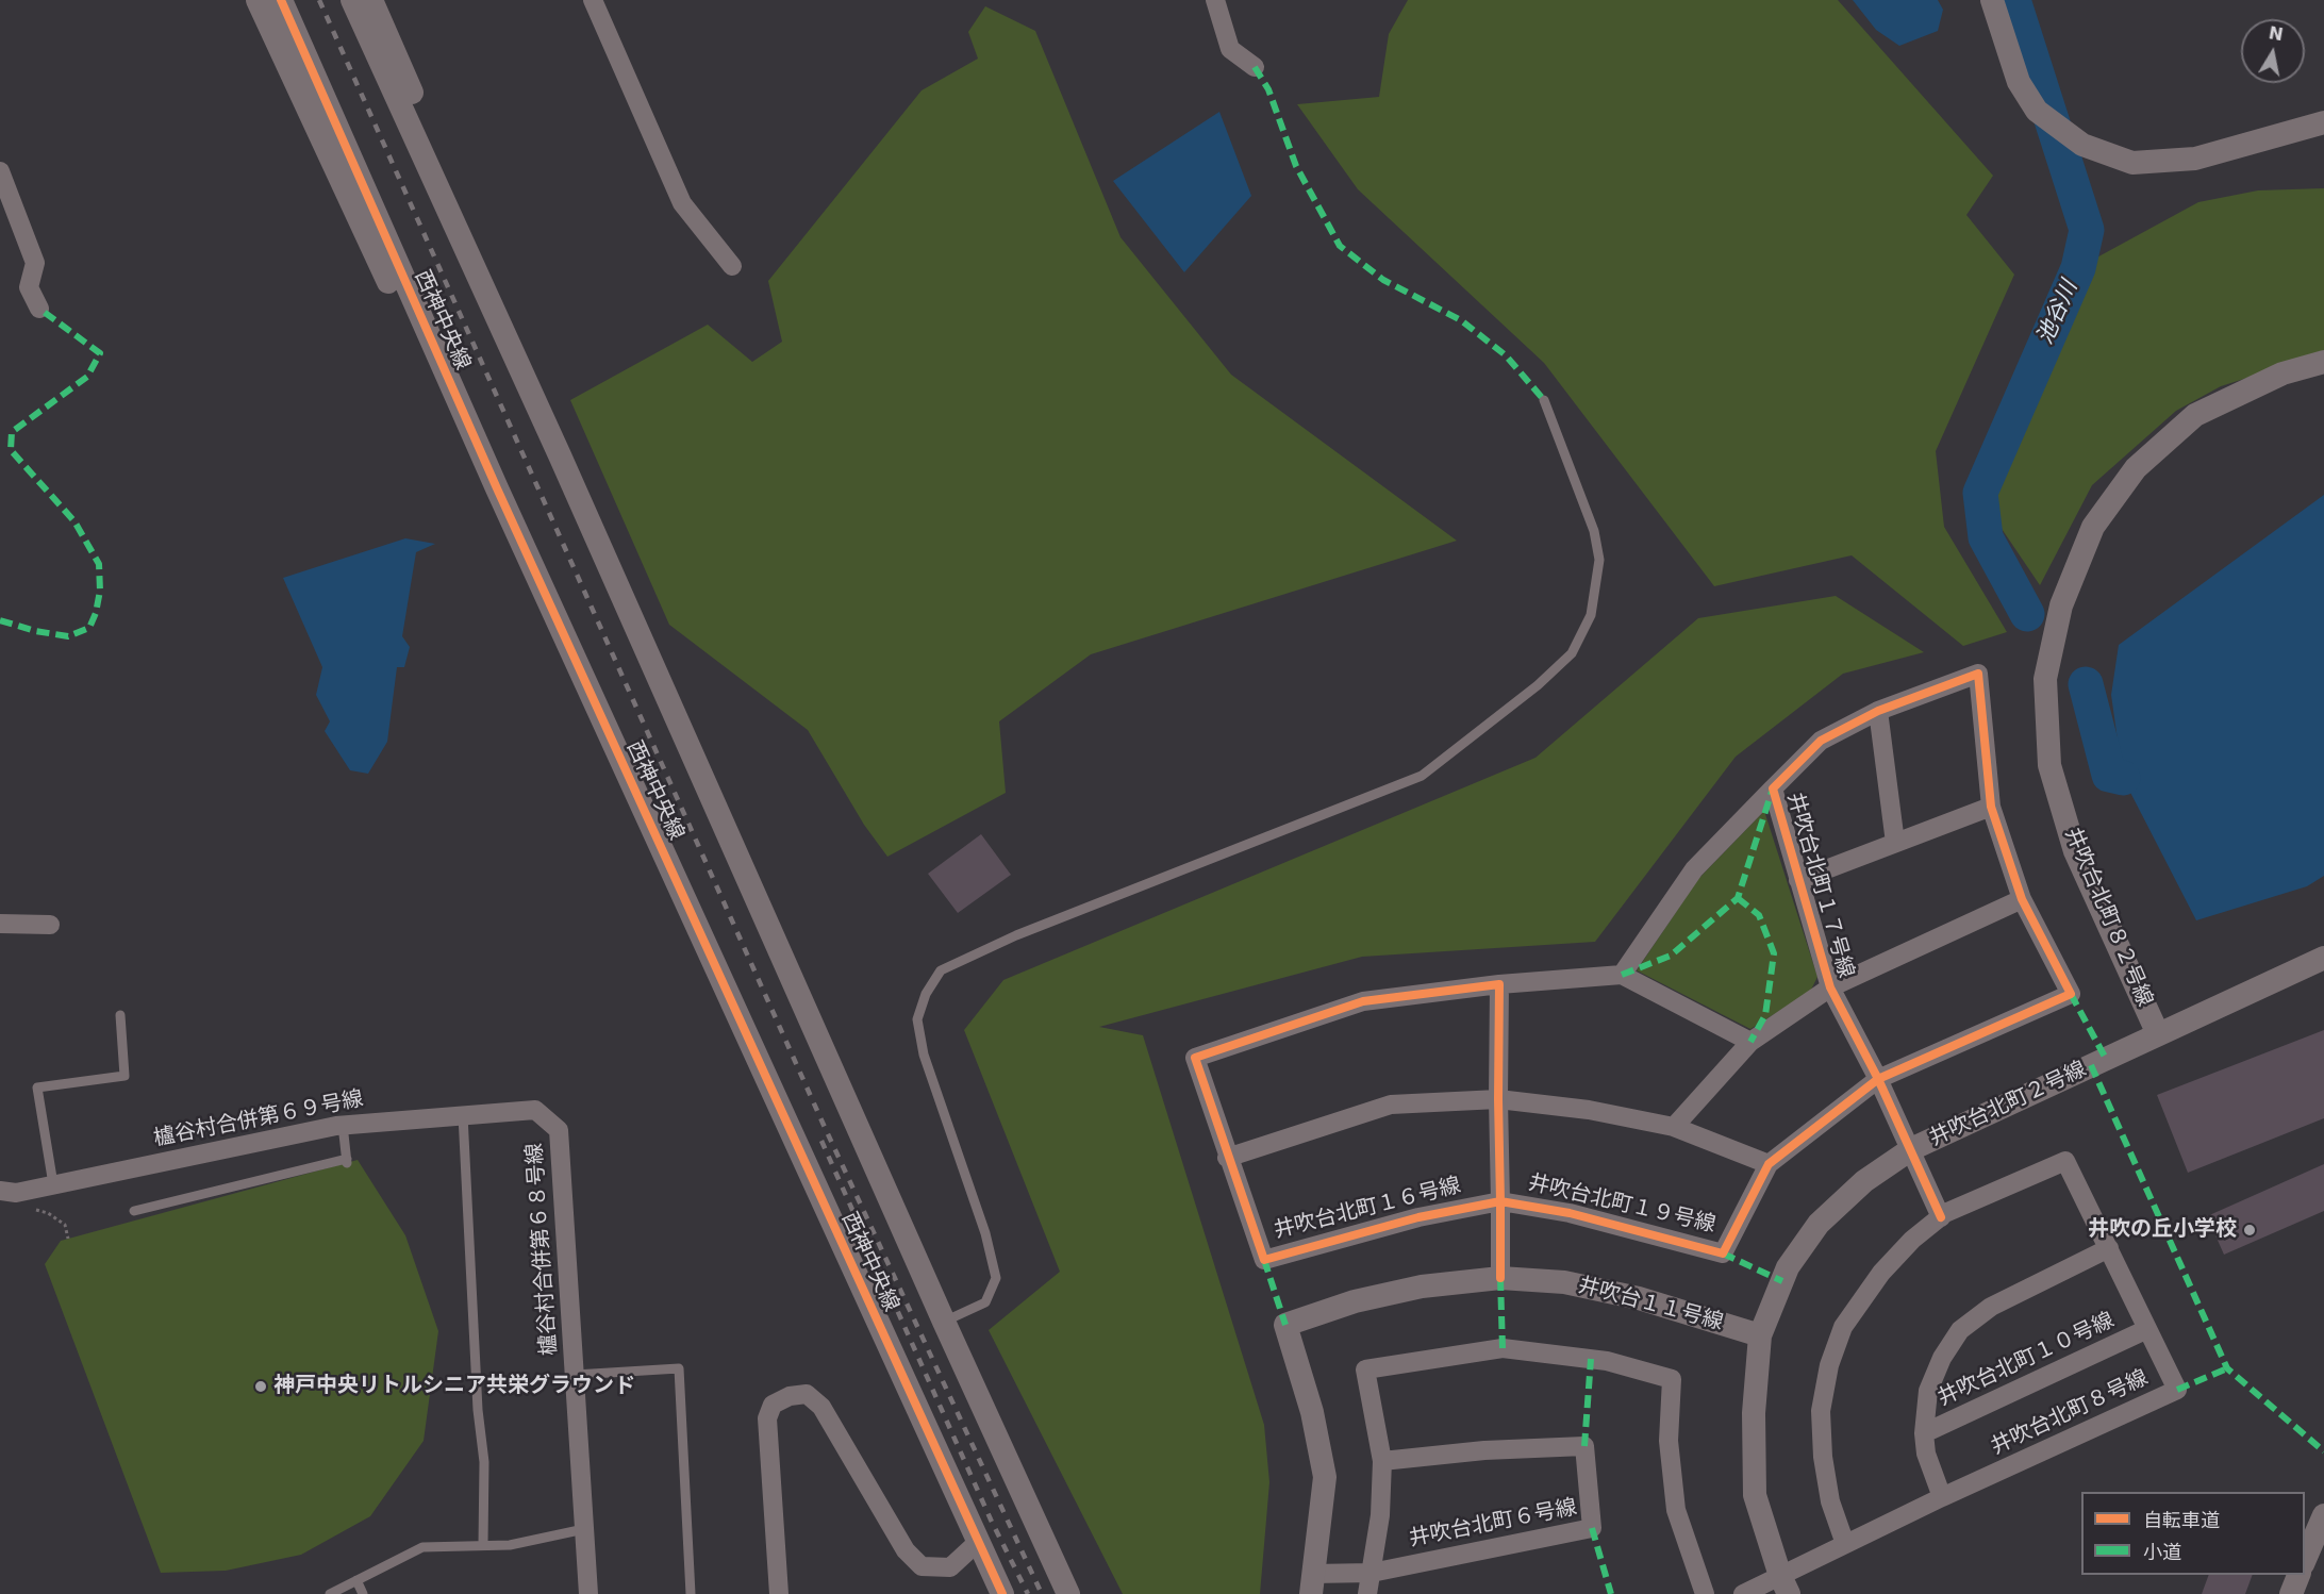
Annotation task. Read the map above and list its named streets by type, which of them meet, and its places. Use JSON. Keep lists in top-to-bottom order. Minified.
{"streets":{"street":["西神中央線","井吹台北町１７号線","井吹台北町８２号線","井吹台北町２号線","櫨谷村合併第６９号線","井吹台北町１９号線","井吹台北町１６号線","櫨谷村合併第６８号線","井吹台１１号線","井吹台北町１０号線","井吹台北町８号線","井吹台北町６号線"]},"crossings":[["井吹台北町１７号線","井吹台北町２号線"],["井吹台北町１７号線","井吹台北町１９号線"],["井吹台北町１７号線","井吹台北町８号線"],["井吹台北町８２号線","井吹台北町２号線"],["井吹台北町２号線","井吹台１１号線"],["井吹台北町２号線","井吹台北町８号線"],["櫨谷村合併第６９号線","櫨谷村合併第６８号線"],["井吹台北町１９号線","井吹台北町１６号線"],["井吹台１１号線","井吹台北町６号線"],["井吹台北町１０号線","井吹台北町８号線"]],"water":["池谷川"],"places":["井吹の丘小学校","神戸中央リトルシニア共栄グラウンド"],"legend":["自転車道","小道"],"north":"top"}
